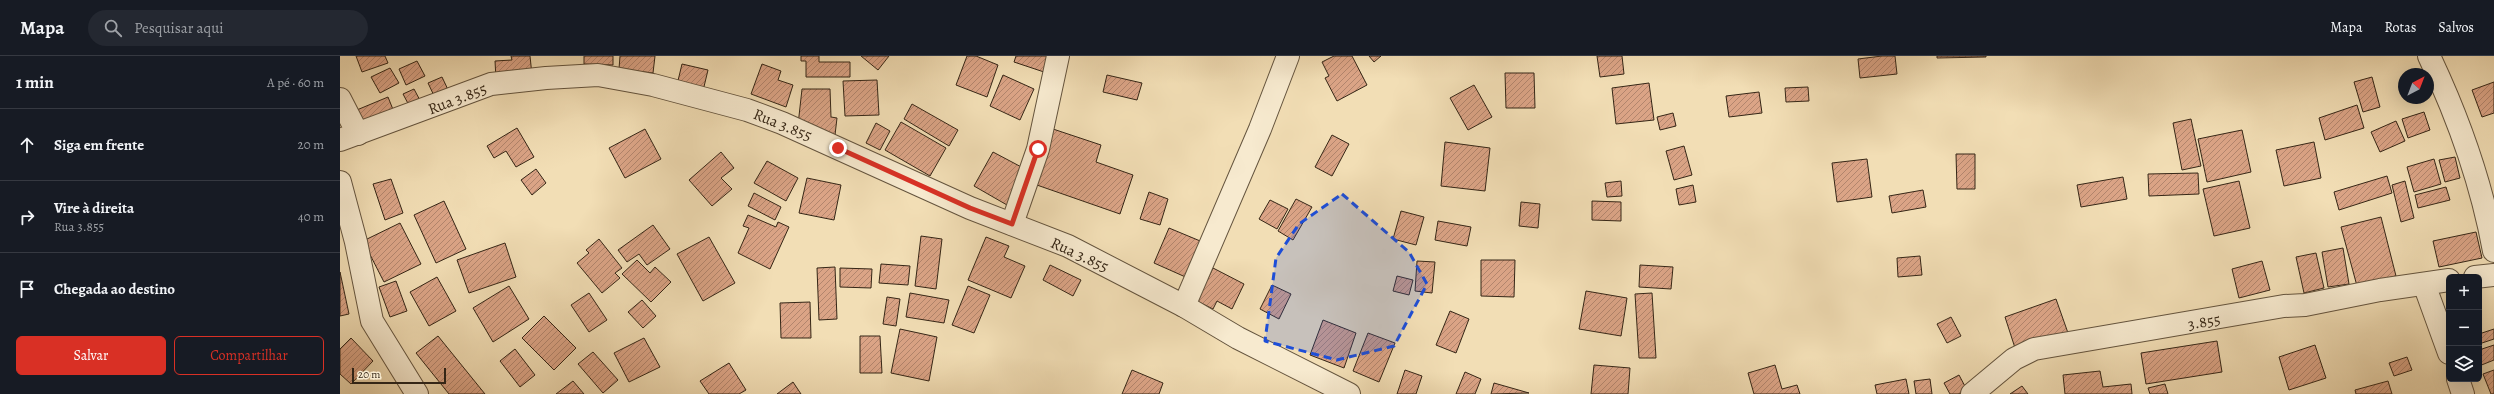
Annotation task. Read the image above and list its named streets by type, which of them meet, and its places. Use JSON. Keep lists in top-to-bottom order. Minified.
{"streets":{"street":["Rua 3.855","3.855"]},"scale_bar":"20 m","north":"top right","page":{"header":"Mapa","search":"Pesquisar aqui","nav":["Mapa","Rotas","Salvos"],"heading":["1 min","A pé · 60 m"],"list":[["Siga em frente","20 m"],["Vire à direita","Rua 3.855","40 m"],"Chegada ao destino"],"map_buttons":["+","−"],"buttons":["Salvar","Compartilhar"],"scale":"20 m"}}
